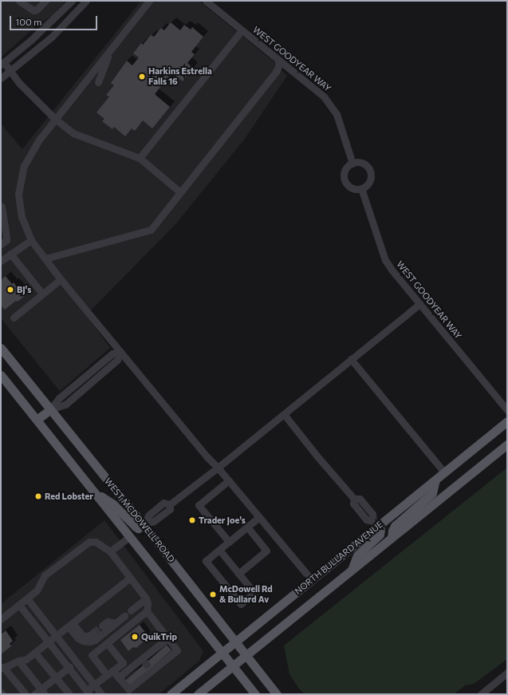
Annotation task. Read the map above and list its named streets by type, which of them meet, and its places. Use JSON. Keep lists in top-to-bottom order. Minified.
{"streets":{"main road":["WEST MCDOWELL ROAD","NORTH BULLARD AVENUE"],"street":["WEST GOODYEAR WAY"]},"crossings":[["WEST MCDOWELL ROAD","NORTH BULLARD AVENUE"]],"places":["Harkins Estrella Falls 16","BJ's","Red Lobster","Trader Joe's","McDowell Rd & Bullard Av","QuikTrip"],"scale_bar":"100 m"}
